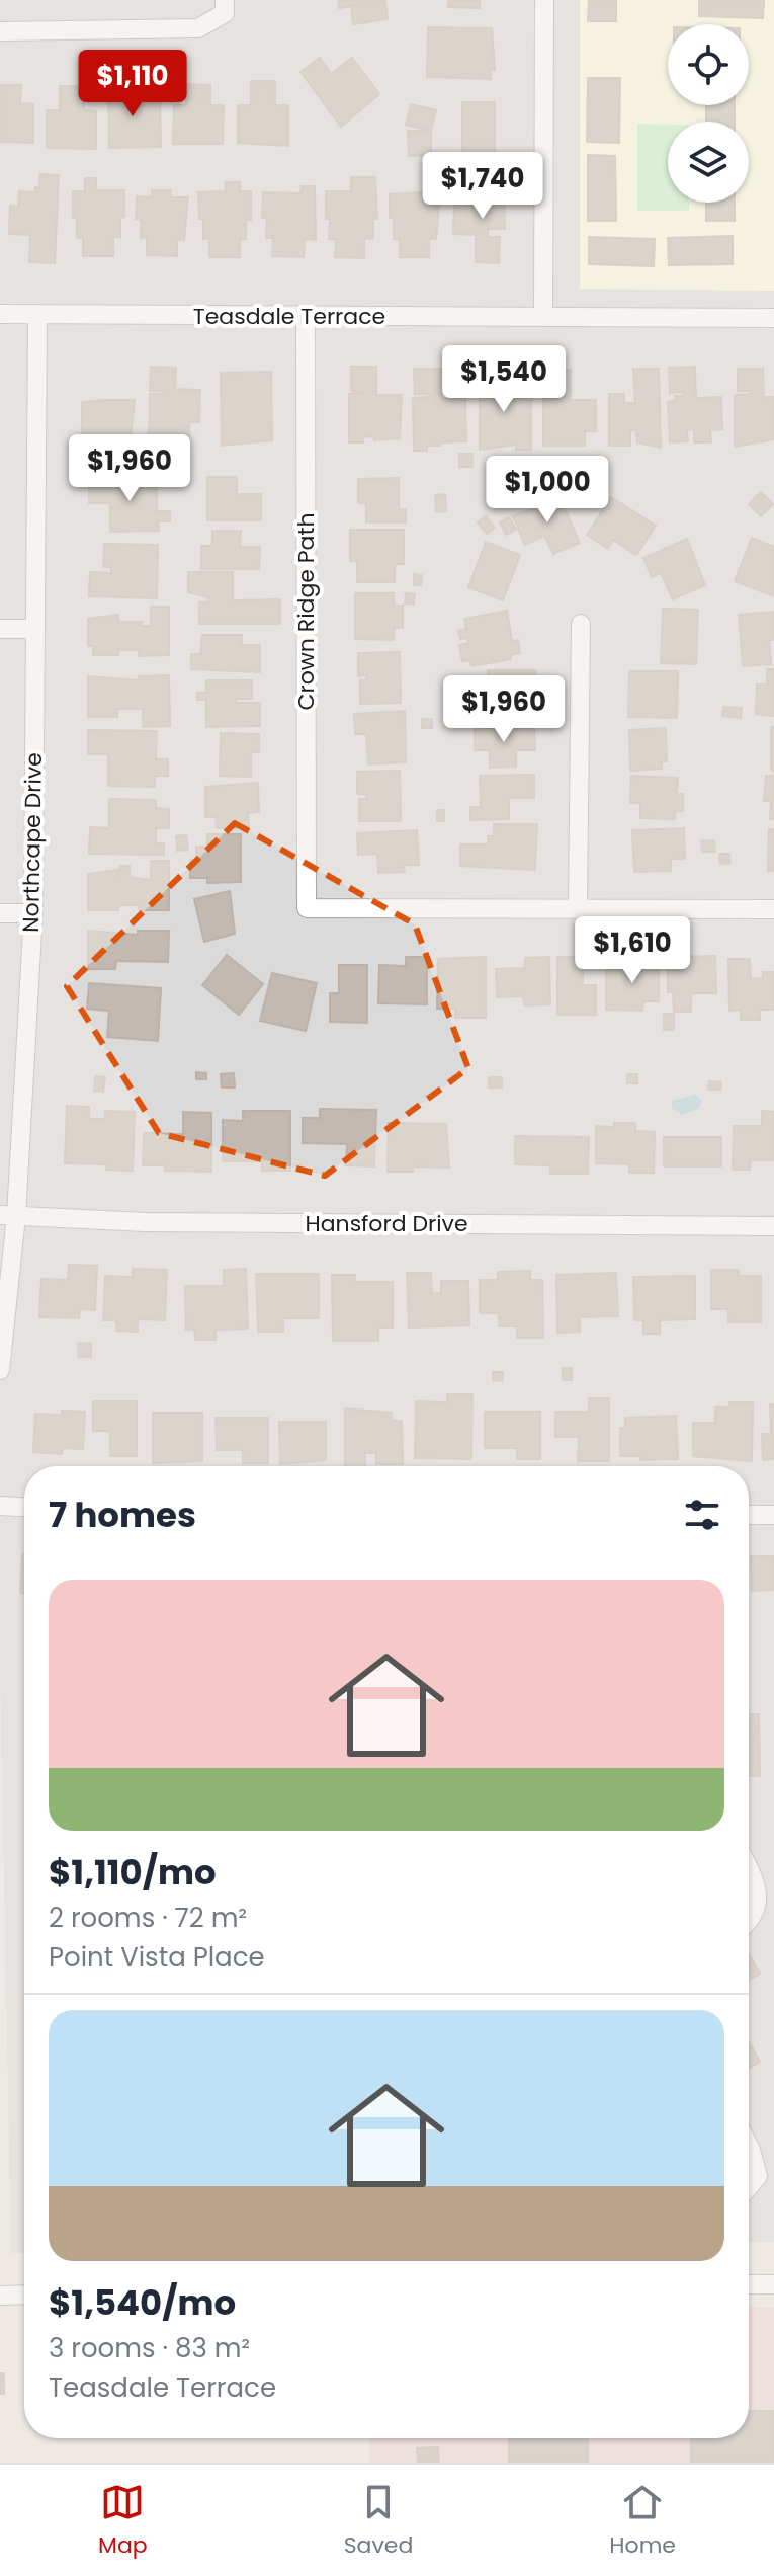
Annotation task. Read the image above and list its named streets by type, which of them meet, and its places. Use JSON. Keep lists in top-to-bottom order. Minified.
{"streets":{"street":["Teasdale Terrace","Crown Ridge Path","Northcape Drive","Hansford Drive"]},"crossings":[["Teasdale Terrace","Crown Ridge Path"],["Teasdale Terrace","Northcape Drive"],["Northcape Drive","Hansford Drive"]],"page":{"price":["$1,110","$1,740","$1,540","$1,960","$1,000","$1,960","$1,610"],"heading":"7 homes","list":[{"name":"$1,110/mo","note":"2 rooms · 72 m² · Point Vista Place"},{"name":"$1,540/mo","note":"3 rooms · 83 m² · Teasdale Terrace"}],"tabs":["Map","Saved","Home"]}}
